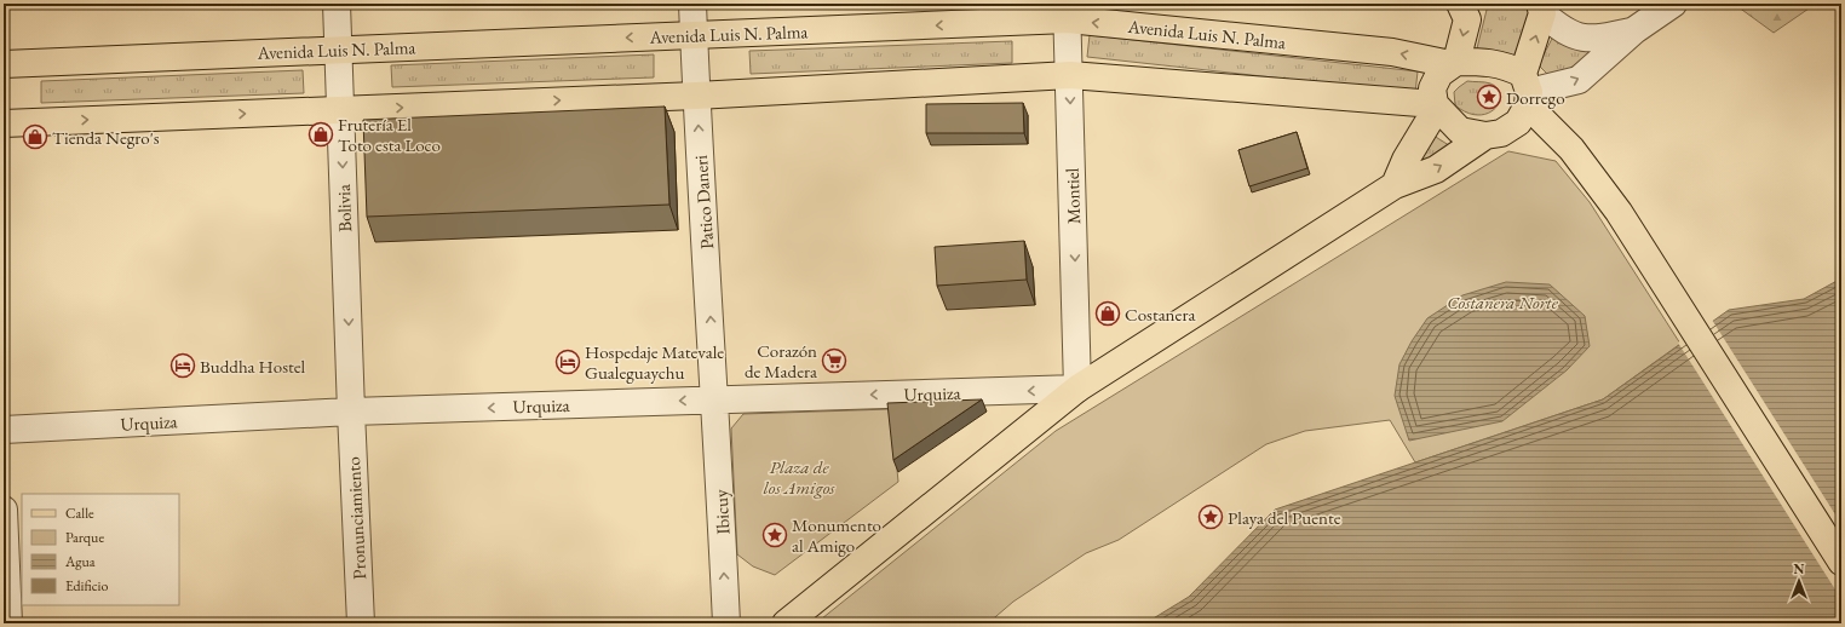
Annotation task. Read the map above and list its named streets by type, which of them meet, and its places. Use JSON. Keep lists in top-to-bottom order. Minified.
{"streets":{"main road":["Avenida Luis N. Palma"],"street":["Montiel","Patico Daneri","Bolivia","Urquiza","Ibicuy","Pronunciamiento"]},"crossings":[["Avenida Luis N. Palma","Montiel"],["Avenida Luis N. Palma","Patico Daneri"],["Avenida Luis N. Palma","Bolivia"],["Montiel","Urquiza"],["Patico Daneri","Urquiza"],["Patico Daneri","Ibicuy"],["Bolivia","Urquiza"],["Bolivia","Pronunciamiento"],["Urquiza","Ibicuy"],["Urquiza","Pronunciamiento"]],"one_way":["Montiel","Patico Daneri","Bolivia","Urquiza","Ibicuy"],"parks":["Costanera Norte","Plaza de los Amigos"],"places":{"place":["Dorrego","Playa del Puente","Monumento al Amigo"],"shop":["Frutería El Toto esta Loco","Tienda Negro's","Costanera"],"supermarket":["Corazón de Madera"],"hotel":["Hospedaje Matevale Gualeguaychu","Buddha Hostel"]},"legend":["Calle","Parque","Agua","Edificio"],"north":"top"}
